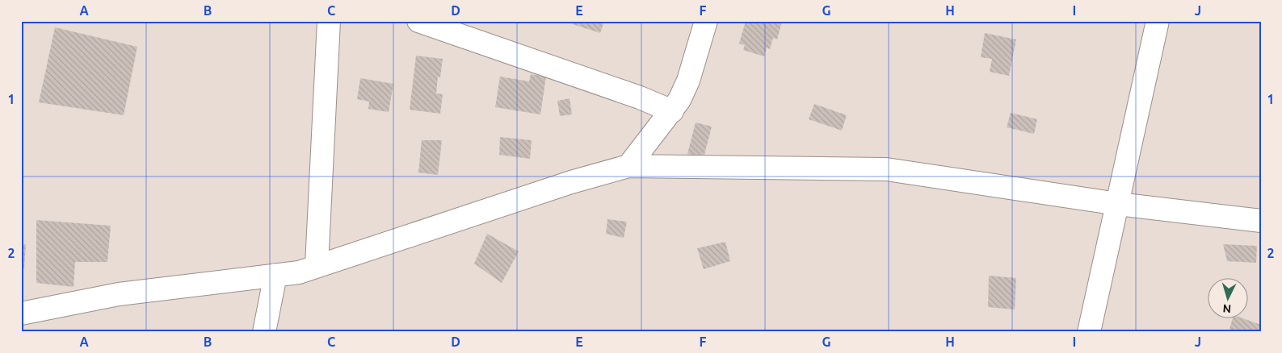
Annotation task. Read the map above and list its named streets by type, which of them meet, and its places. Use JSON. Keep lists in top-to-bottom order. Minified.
{"north":"bottom","grid":{"columns":["A","B","C","D","E","F","G","H","I","J"],"rows":["1","2"]}}
